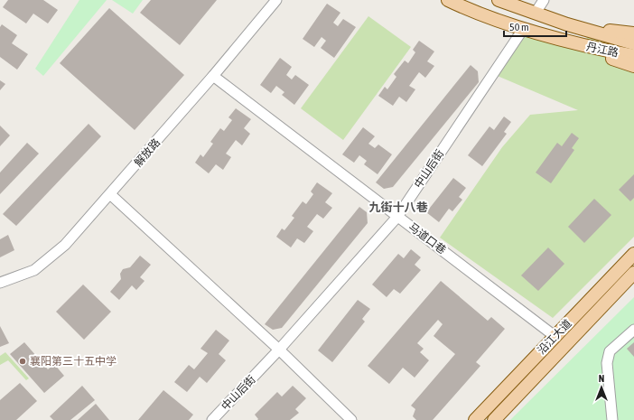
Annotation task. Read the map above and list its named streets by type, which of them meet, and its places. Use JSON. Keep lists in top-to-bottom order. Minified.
{"streets":{"main road":["丹江路","沿江大道"],"street":["解放路","中山后街","马道口巷"]},"crossings":[["丹江路","中山后街"],["解放路","马道口巷"],["中山后街","马道口巷"],["马道口巷","沿江大道"]],"districts":["九街十八巷"],"places":["襄阳第三十五中学"],"scale_bar":"50 m","north":"top"}
